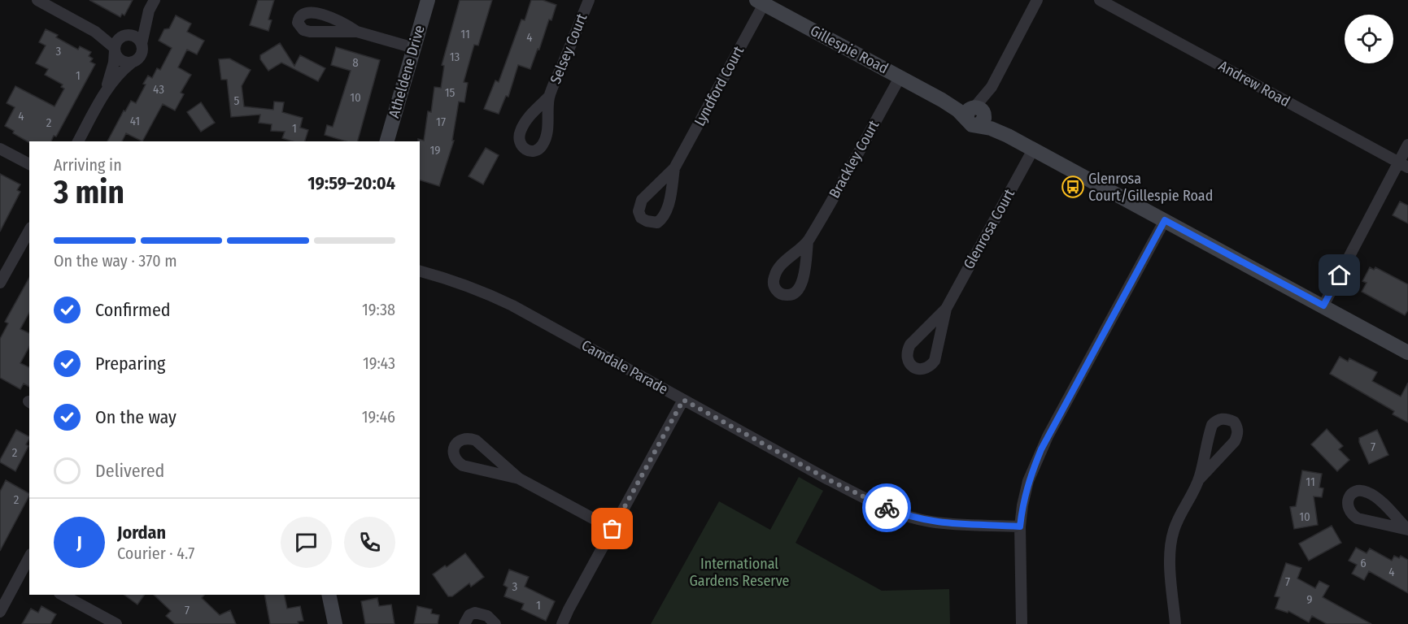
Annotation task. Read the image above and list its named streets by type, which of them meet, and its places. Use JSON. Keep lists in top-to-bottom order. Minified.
{"streets":{"street":["Selsey Court","Gillespie Road","Atheldene Drive","Andrew Road","Lyndford Court","Brackley Court","Glenrosa Court","Camdale Parade"]},"crossings":[["Gillespie Road","Lyndford Court"],["Gillespie Road","Brackley Court"],["Gillespie Road","Glenrosa Court"]],"parks":["International Gardens Reserve"],"places":{"bus stop":["Glenrosa Court/Gillespie Road"]},"house_numbers":["11","4","3","13","8","1","43","15","10","5","4","41","17","2","1","19","7","2","11","2","10","6","4","7","3","9","1","7"],"page":{"heading":["3 min","Arriving in","19:59–20:04"],"panel":["Jordan","Courier · 4.7"],"bar":"On the way · 370 m","list":[["Confirmed","19:38"],["Preparing","19:43"],["On the way","19:46"],"Delivered"],"round":"J"}}
